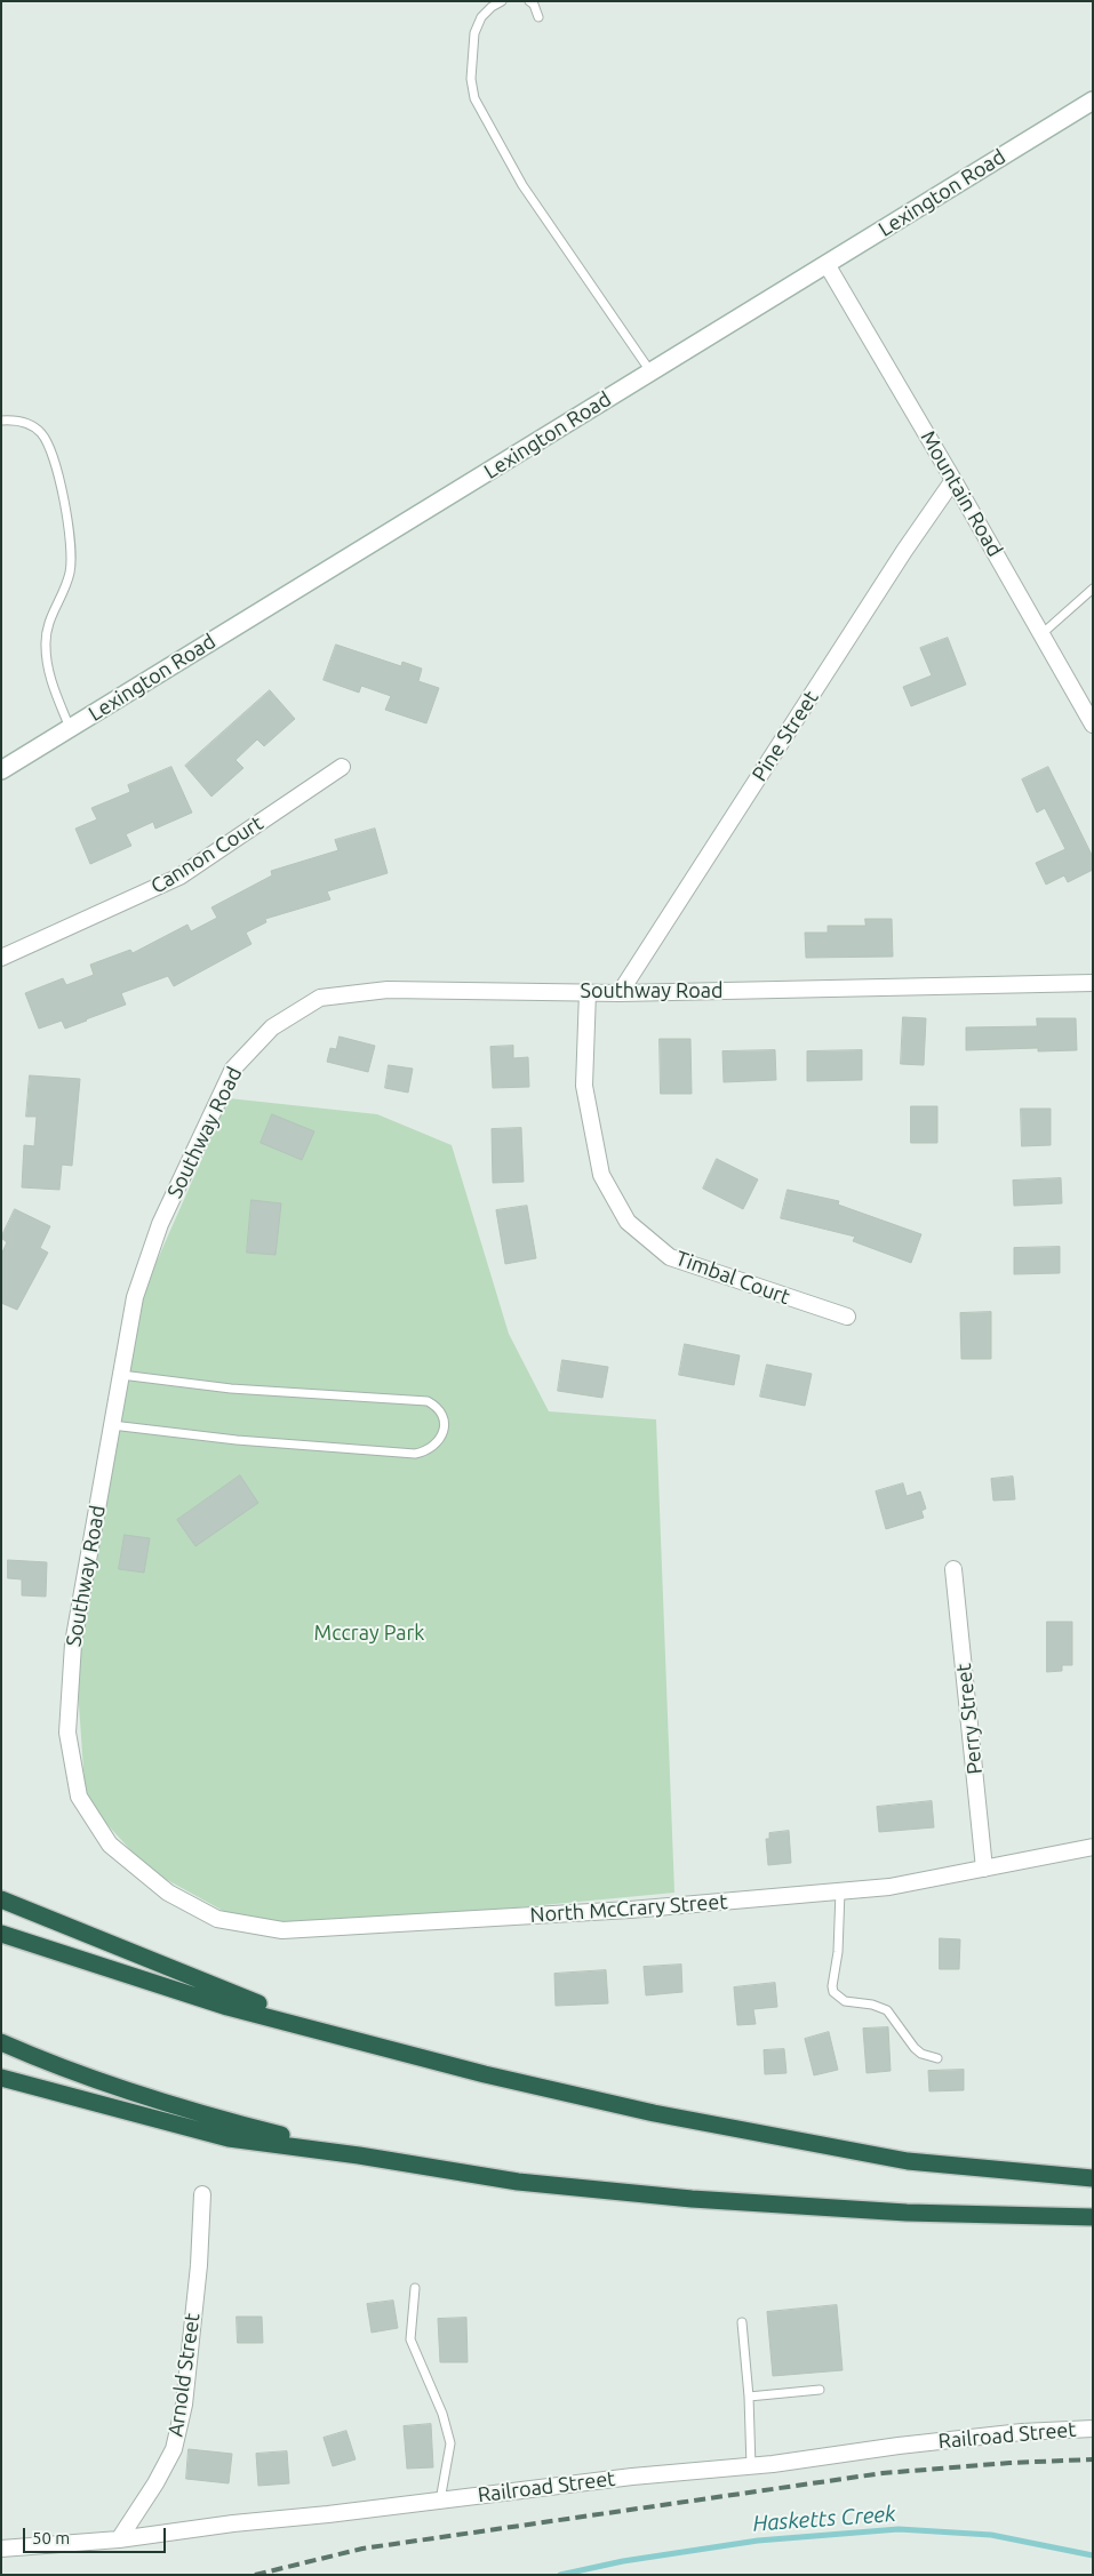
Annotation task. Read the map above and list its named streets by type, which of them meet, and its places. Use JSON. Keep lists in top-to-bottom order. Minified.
{"streets":{"main road":["Lexington Road"],"street":["Mountain Road","Pine Street","Cannon Court","Southway Road","Timbal Court","Perry Street","North McCrary Street","Arnold Street","Railroad Street"]},"crossings":[["Lexington Road","Mountain Road"],["Mountain Road","Pine Street"],["Pine Street","Southway Road"],["Southway Road","Timbal Court"],["Southway Road","North McCrary Street"],["Perry Street","North McCrary Street"],["Arnold Street","Railroad Street"]],"water":["Hasketts Creek"],"parks":["Mccray Park"],"scale_bar":"50 m"}
